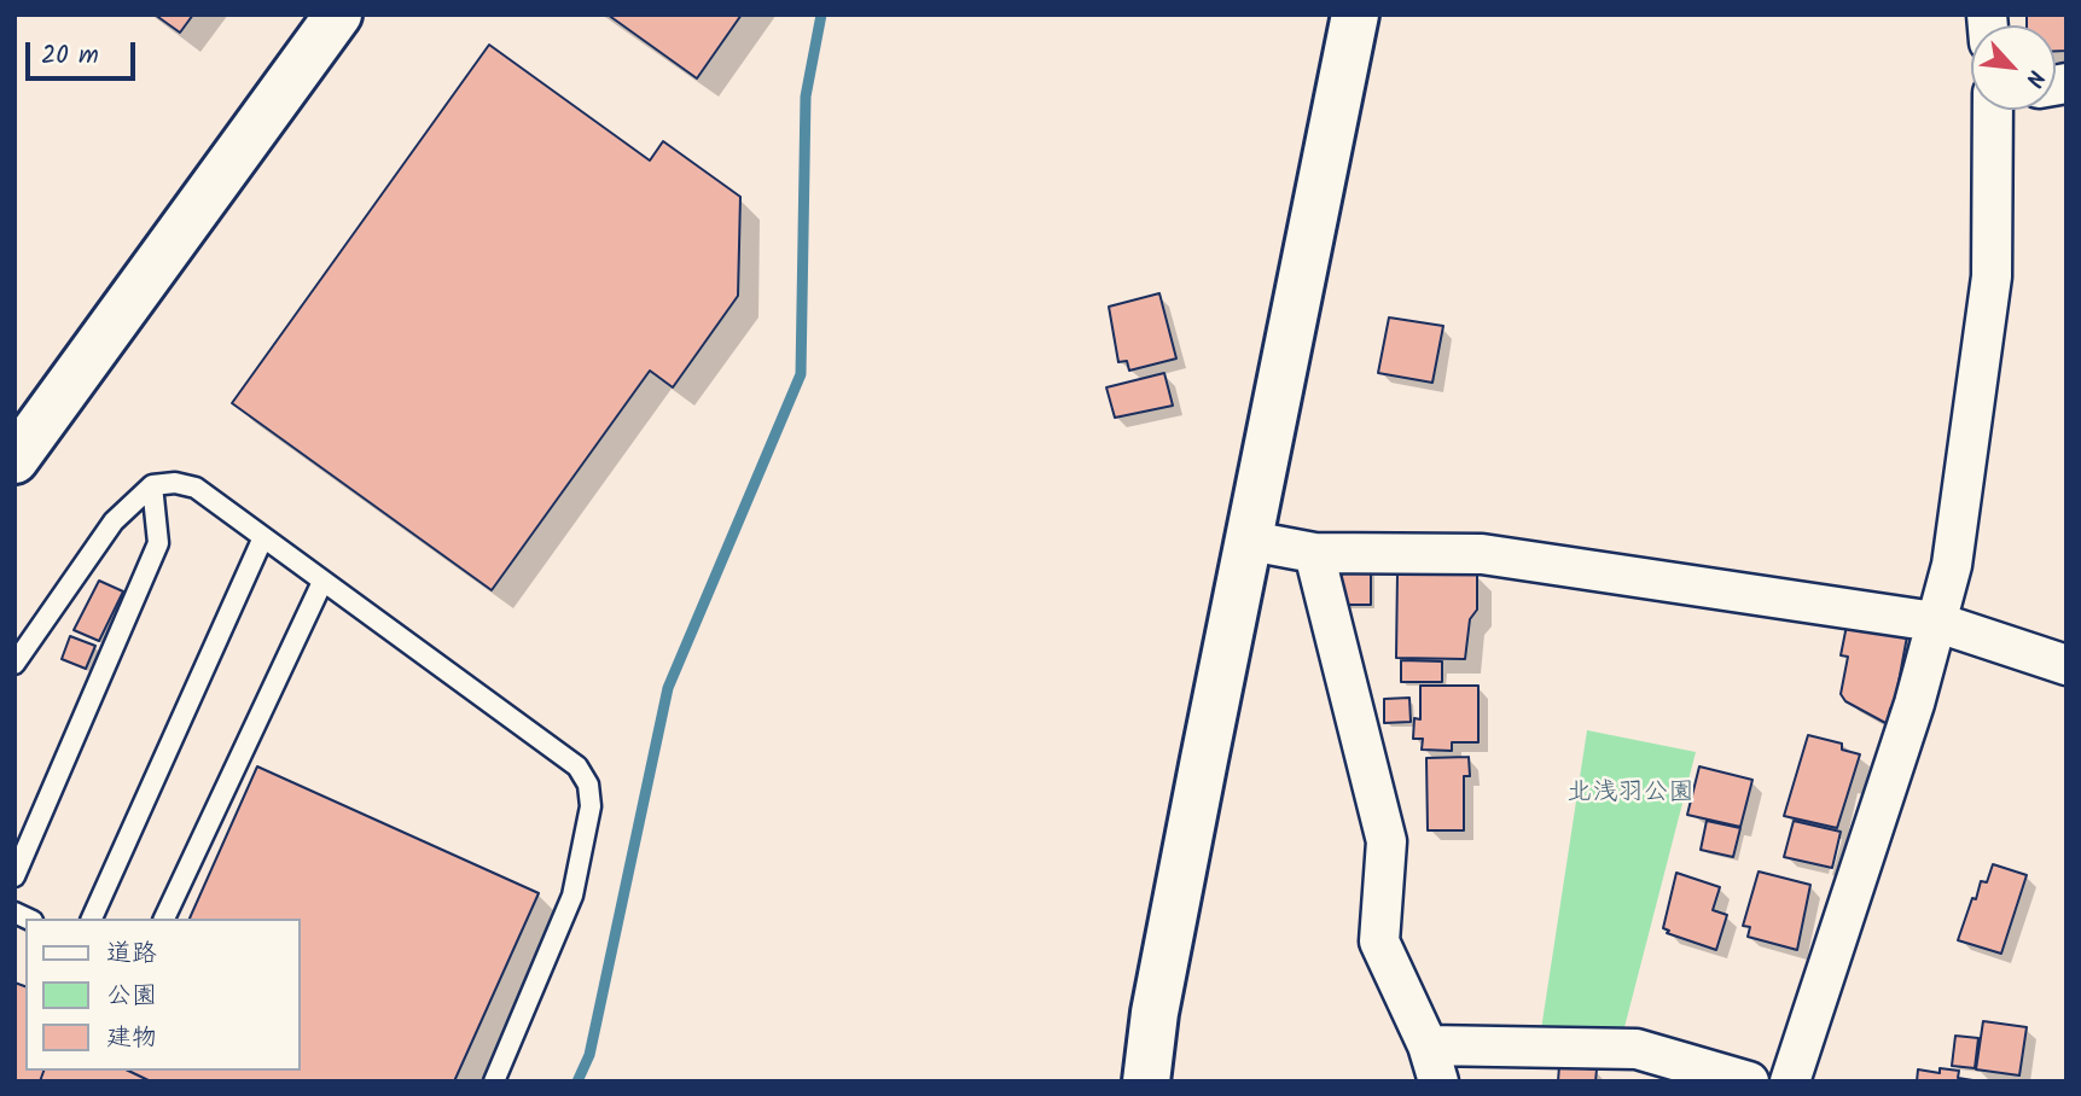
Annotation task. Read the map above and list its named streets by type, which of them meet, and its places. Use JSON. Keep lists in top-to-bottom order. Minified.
{"parks":["北浅羽公園"],"legend":["道路","公園","建物"],"scale_bar":"20 m","north":"bottom right"}
